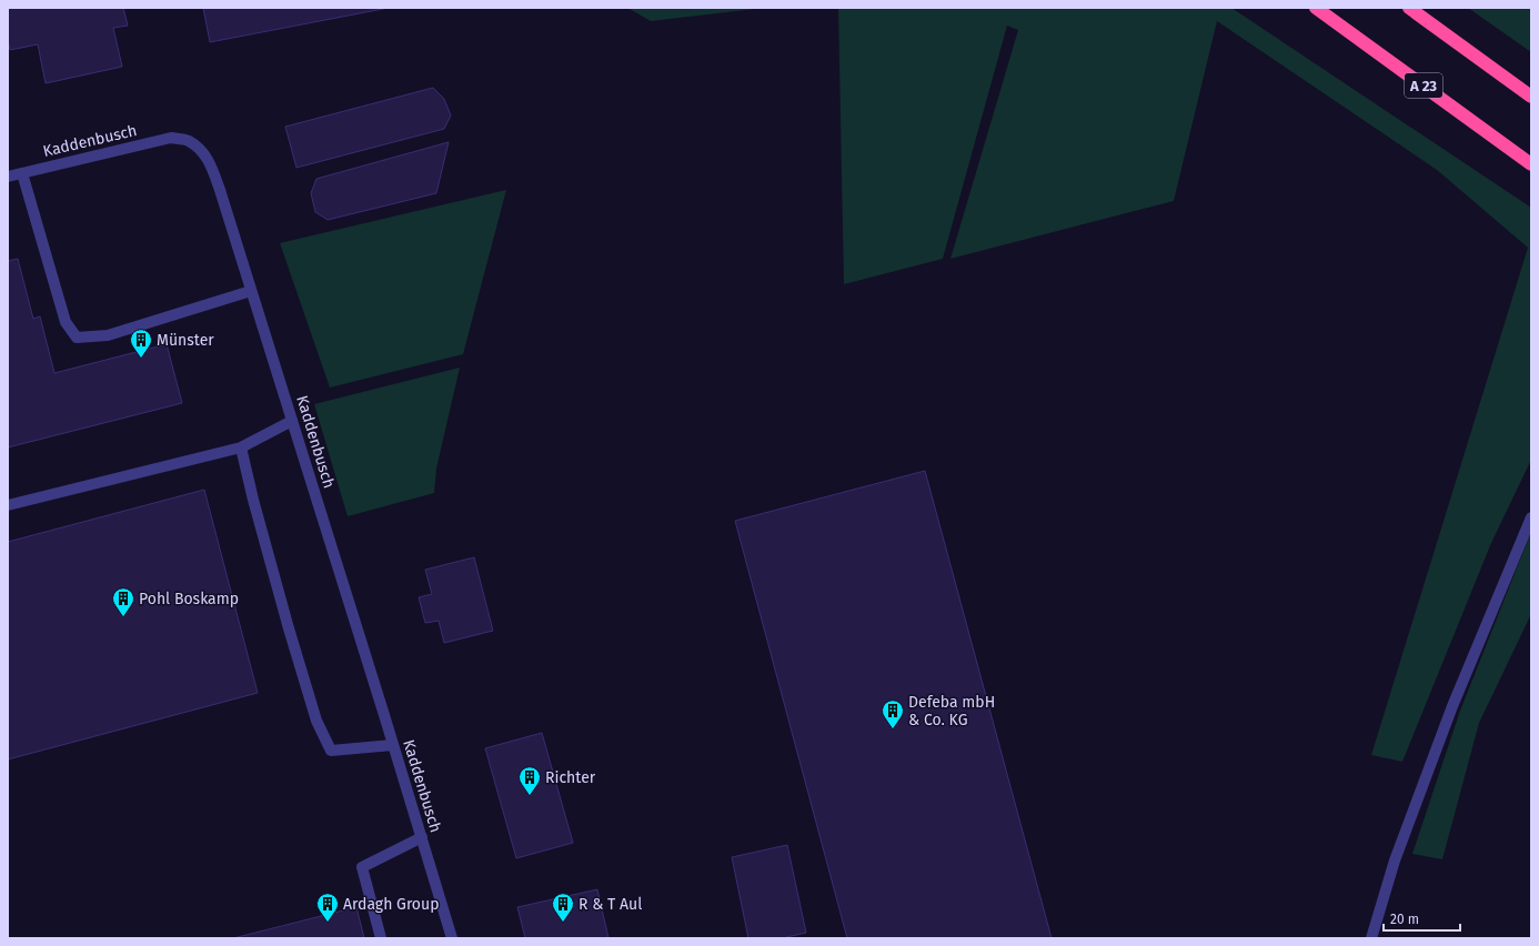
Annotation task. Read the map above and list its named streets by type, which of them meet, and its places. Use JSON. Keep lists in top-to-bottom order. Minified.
{"streets":{"highway":["A 23"],"street":["Kaddenbusch"]},"places":{"building":["Münster","Pohl Boskamp","Defeba mbH & Co. KG","Richter","Ardagh Group","R & T Aul"]},"scale_bar":"20 m"}
